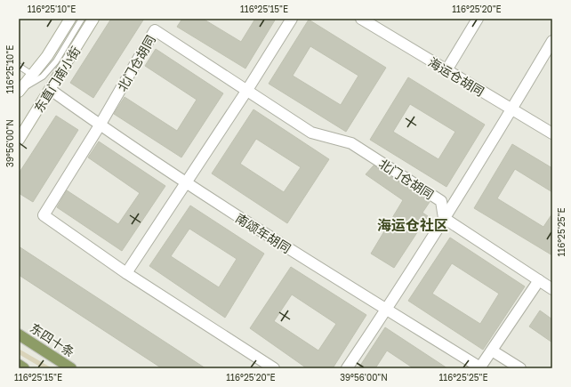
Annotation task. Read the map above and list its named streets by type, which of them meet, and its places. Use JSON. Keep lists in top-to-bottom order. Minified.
{"streets":{"main road":["东四十条"],"street":["北门仓胡同","海运仓胡同","东直门南小街","南颂年胡同"]},"crossings":[["北门仓胡同","南颂年胡同"],["东直门南小街","南颂年胡同"]],"districts":["海运仓社区"],"coordinates":["116°25'10\"E","116°25'15\"E","116°25'20\"E","39°56'00\"N","116°25'25\"E"]}
